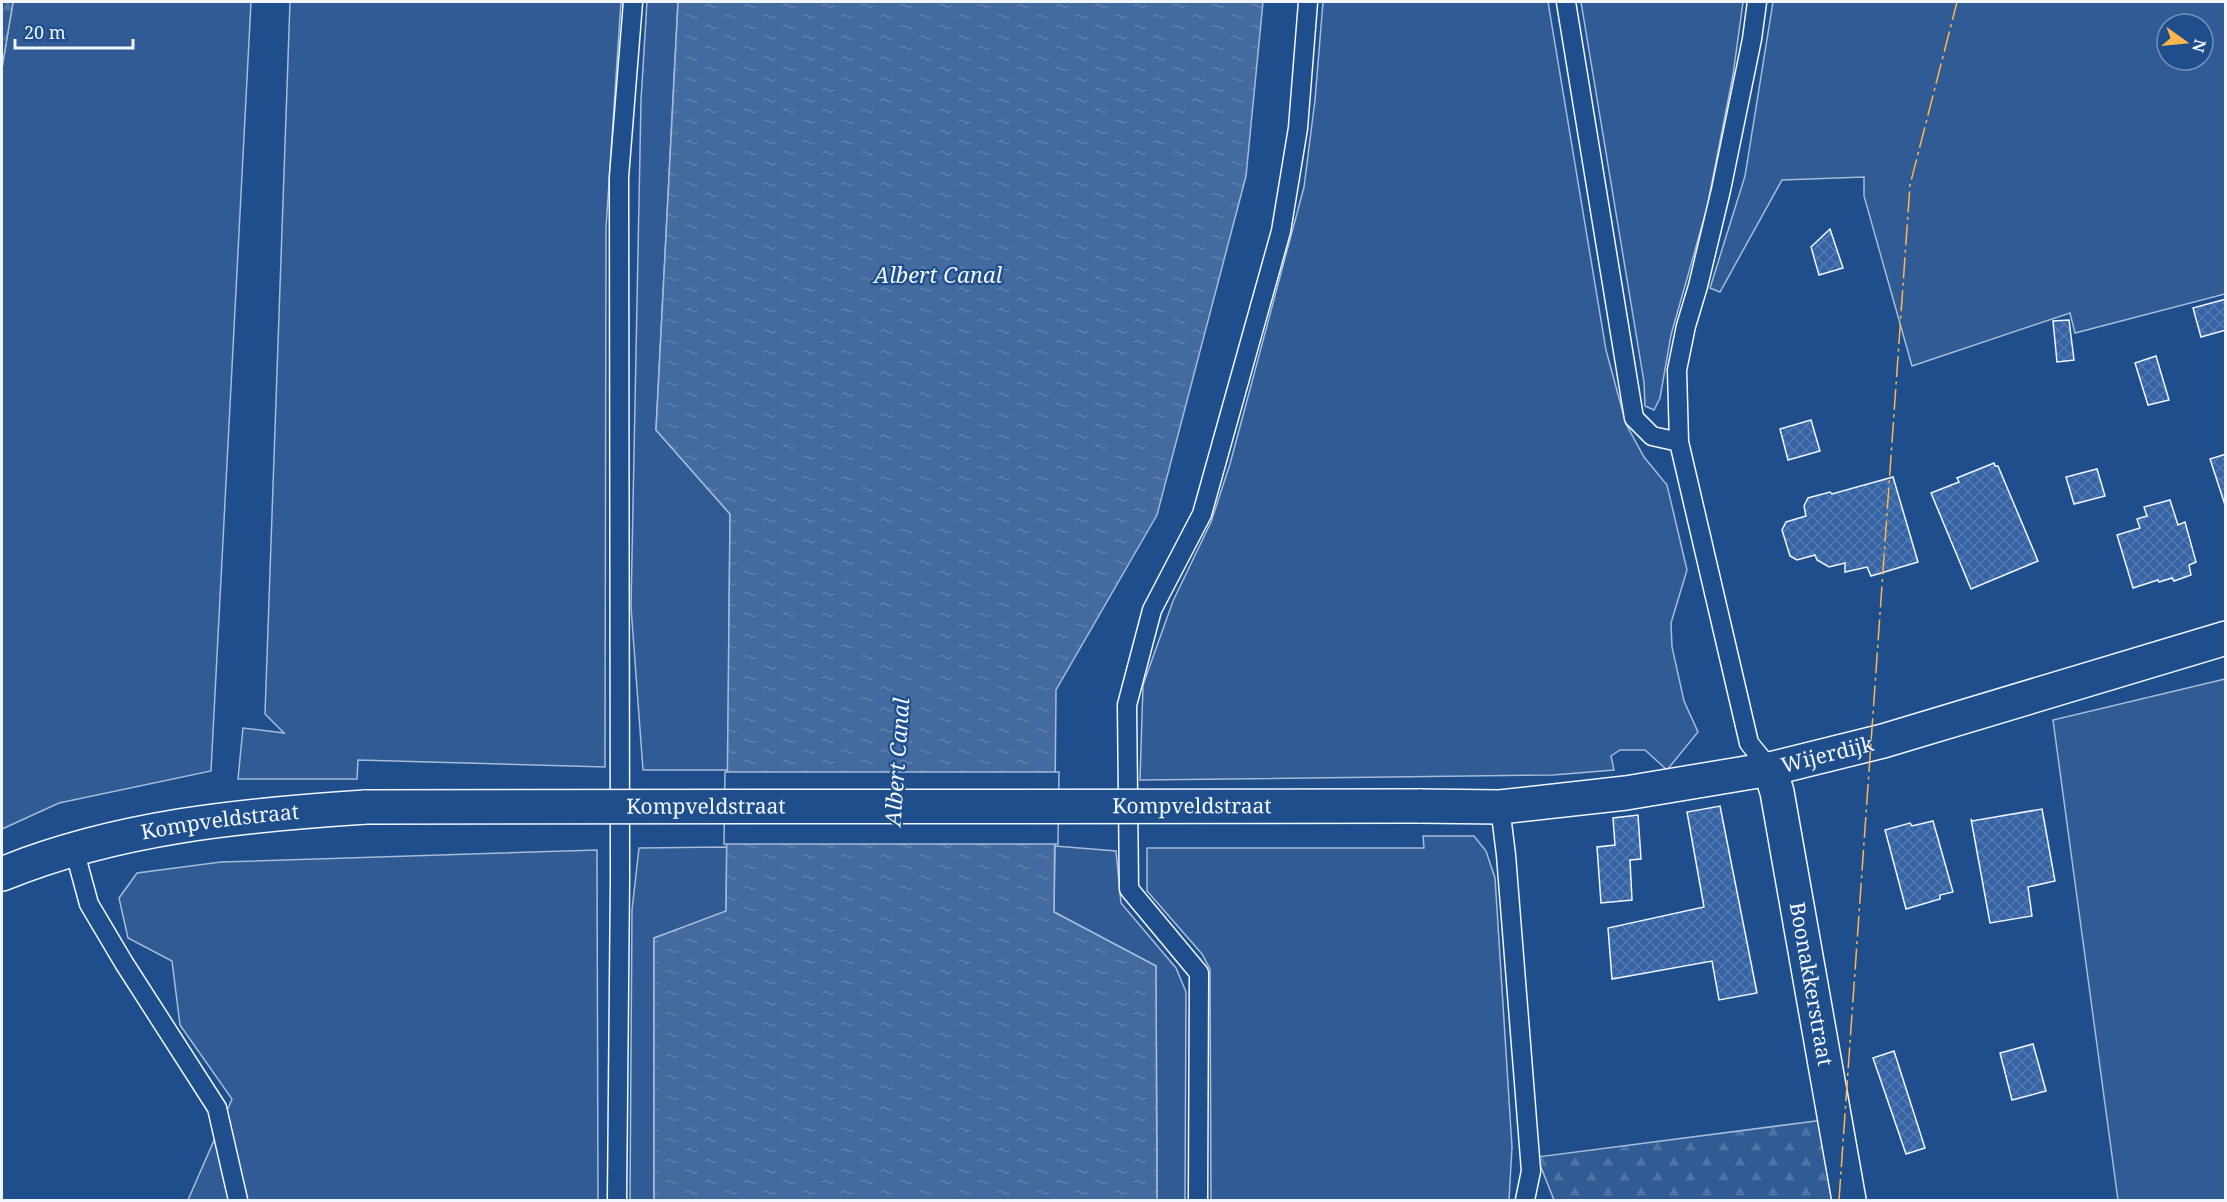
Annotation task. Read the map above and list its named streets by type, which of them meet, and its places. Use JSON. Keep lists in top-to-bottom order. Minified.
{"streets":{"street":["Wijerdijk","Kompveldstraat","Boonakkerstraat"]},"crossings":[["Wijerdijk","Kompveldstraat"],["Wijerdijk","Boonakkerstraat"]],"water":["Albert Canal"],"scale_bar":"20 m","north":"right"}
